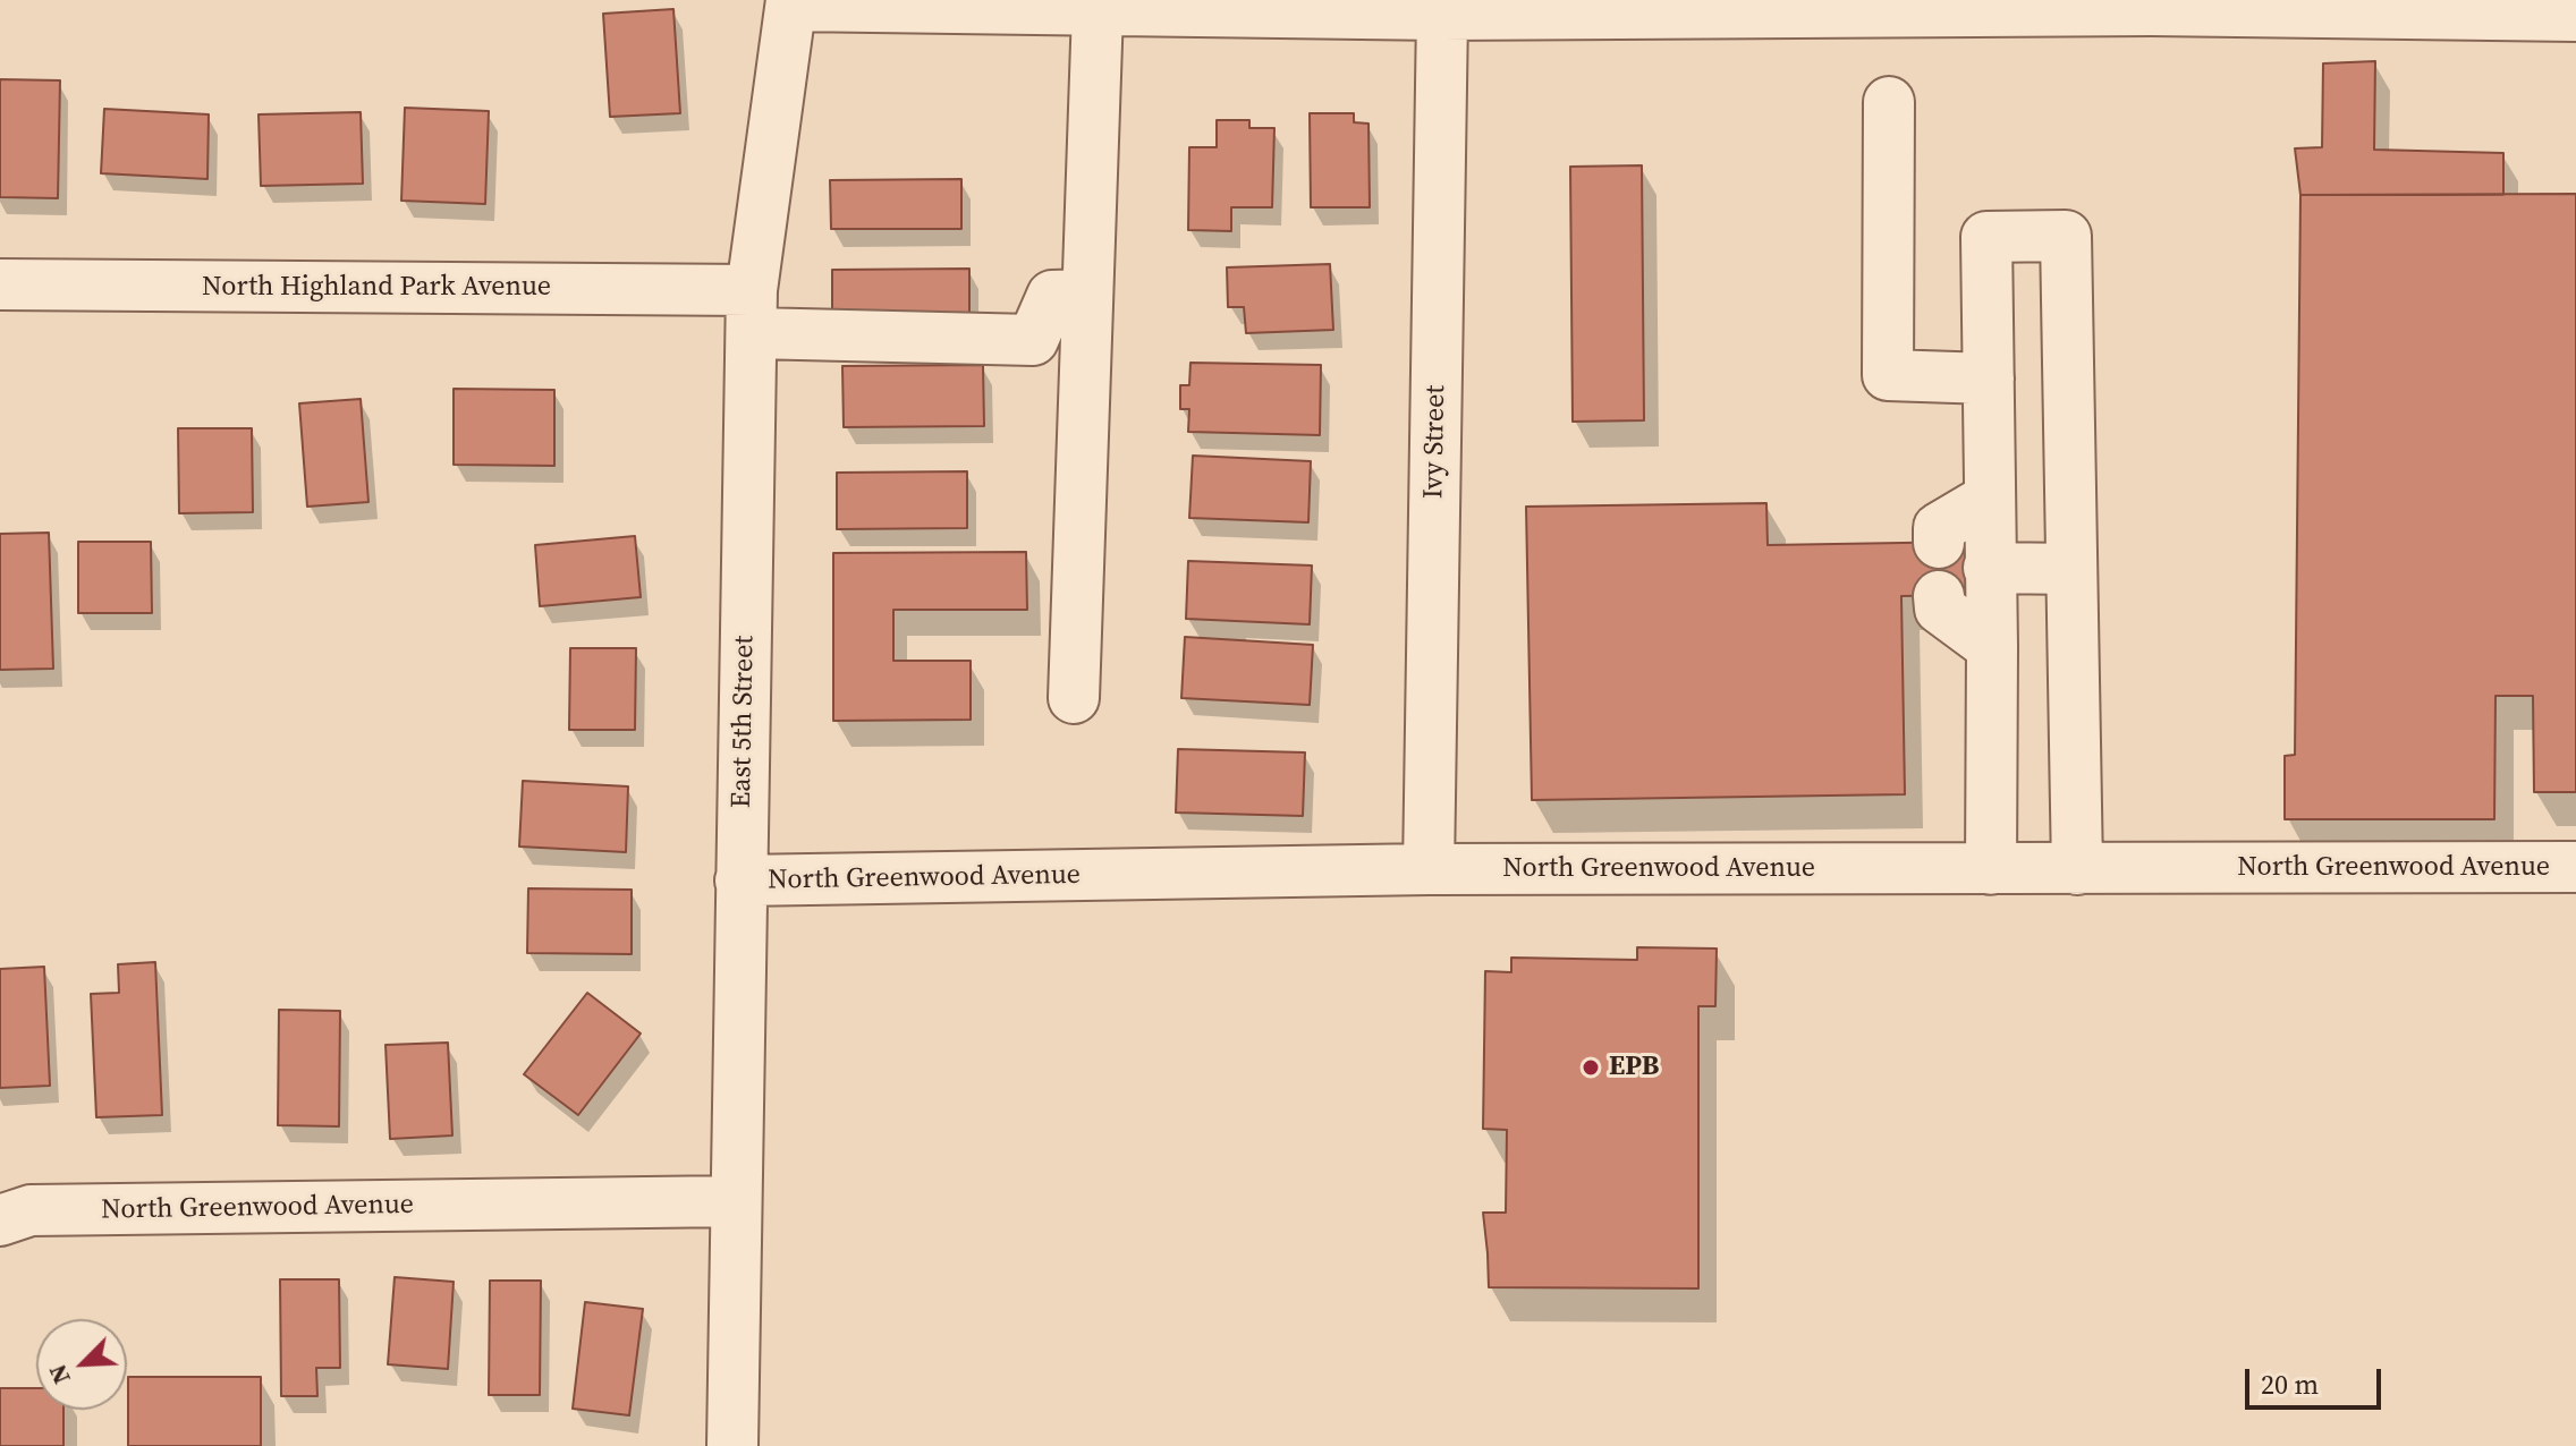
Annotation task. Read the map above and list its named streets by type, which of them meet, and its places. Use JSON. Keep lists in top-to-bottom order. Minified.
{"streets":{"street":["North Highland Park Avenue","Ivy Street","East 5th Street","North Greenwood Avenue"]},"crossings":[["North Highland Park Avenue","East 5th Street"],["Ivy Street","North Greenwood Avenue"],["East 5th Street","North Greenwood Avenue"]],"places":["EPB"],"scale_bar":"20 m","north":"bottom left"}
